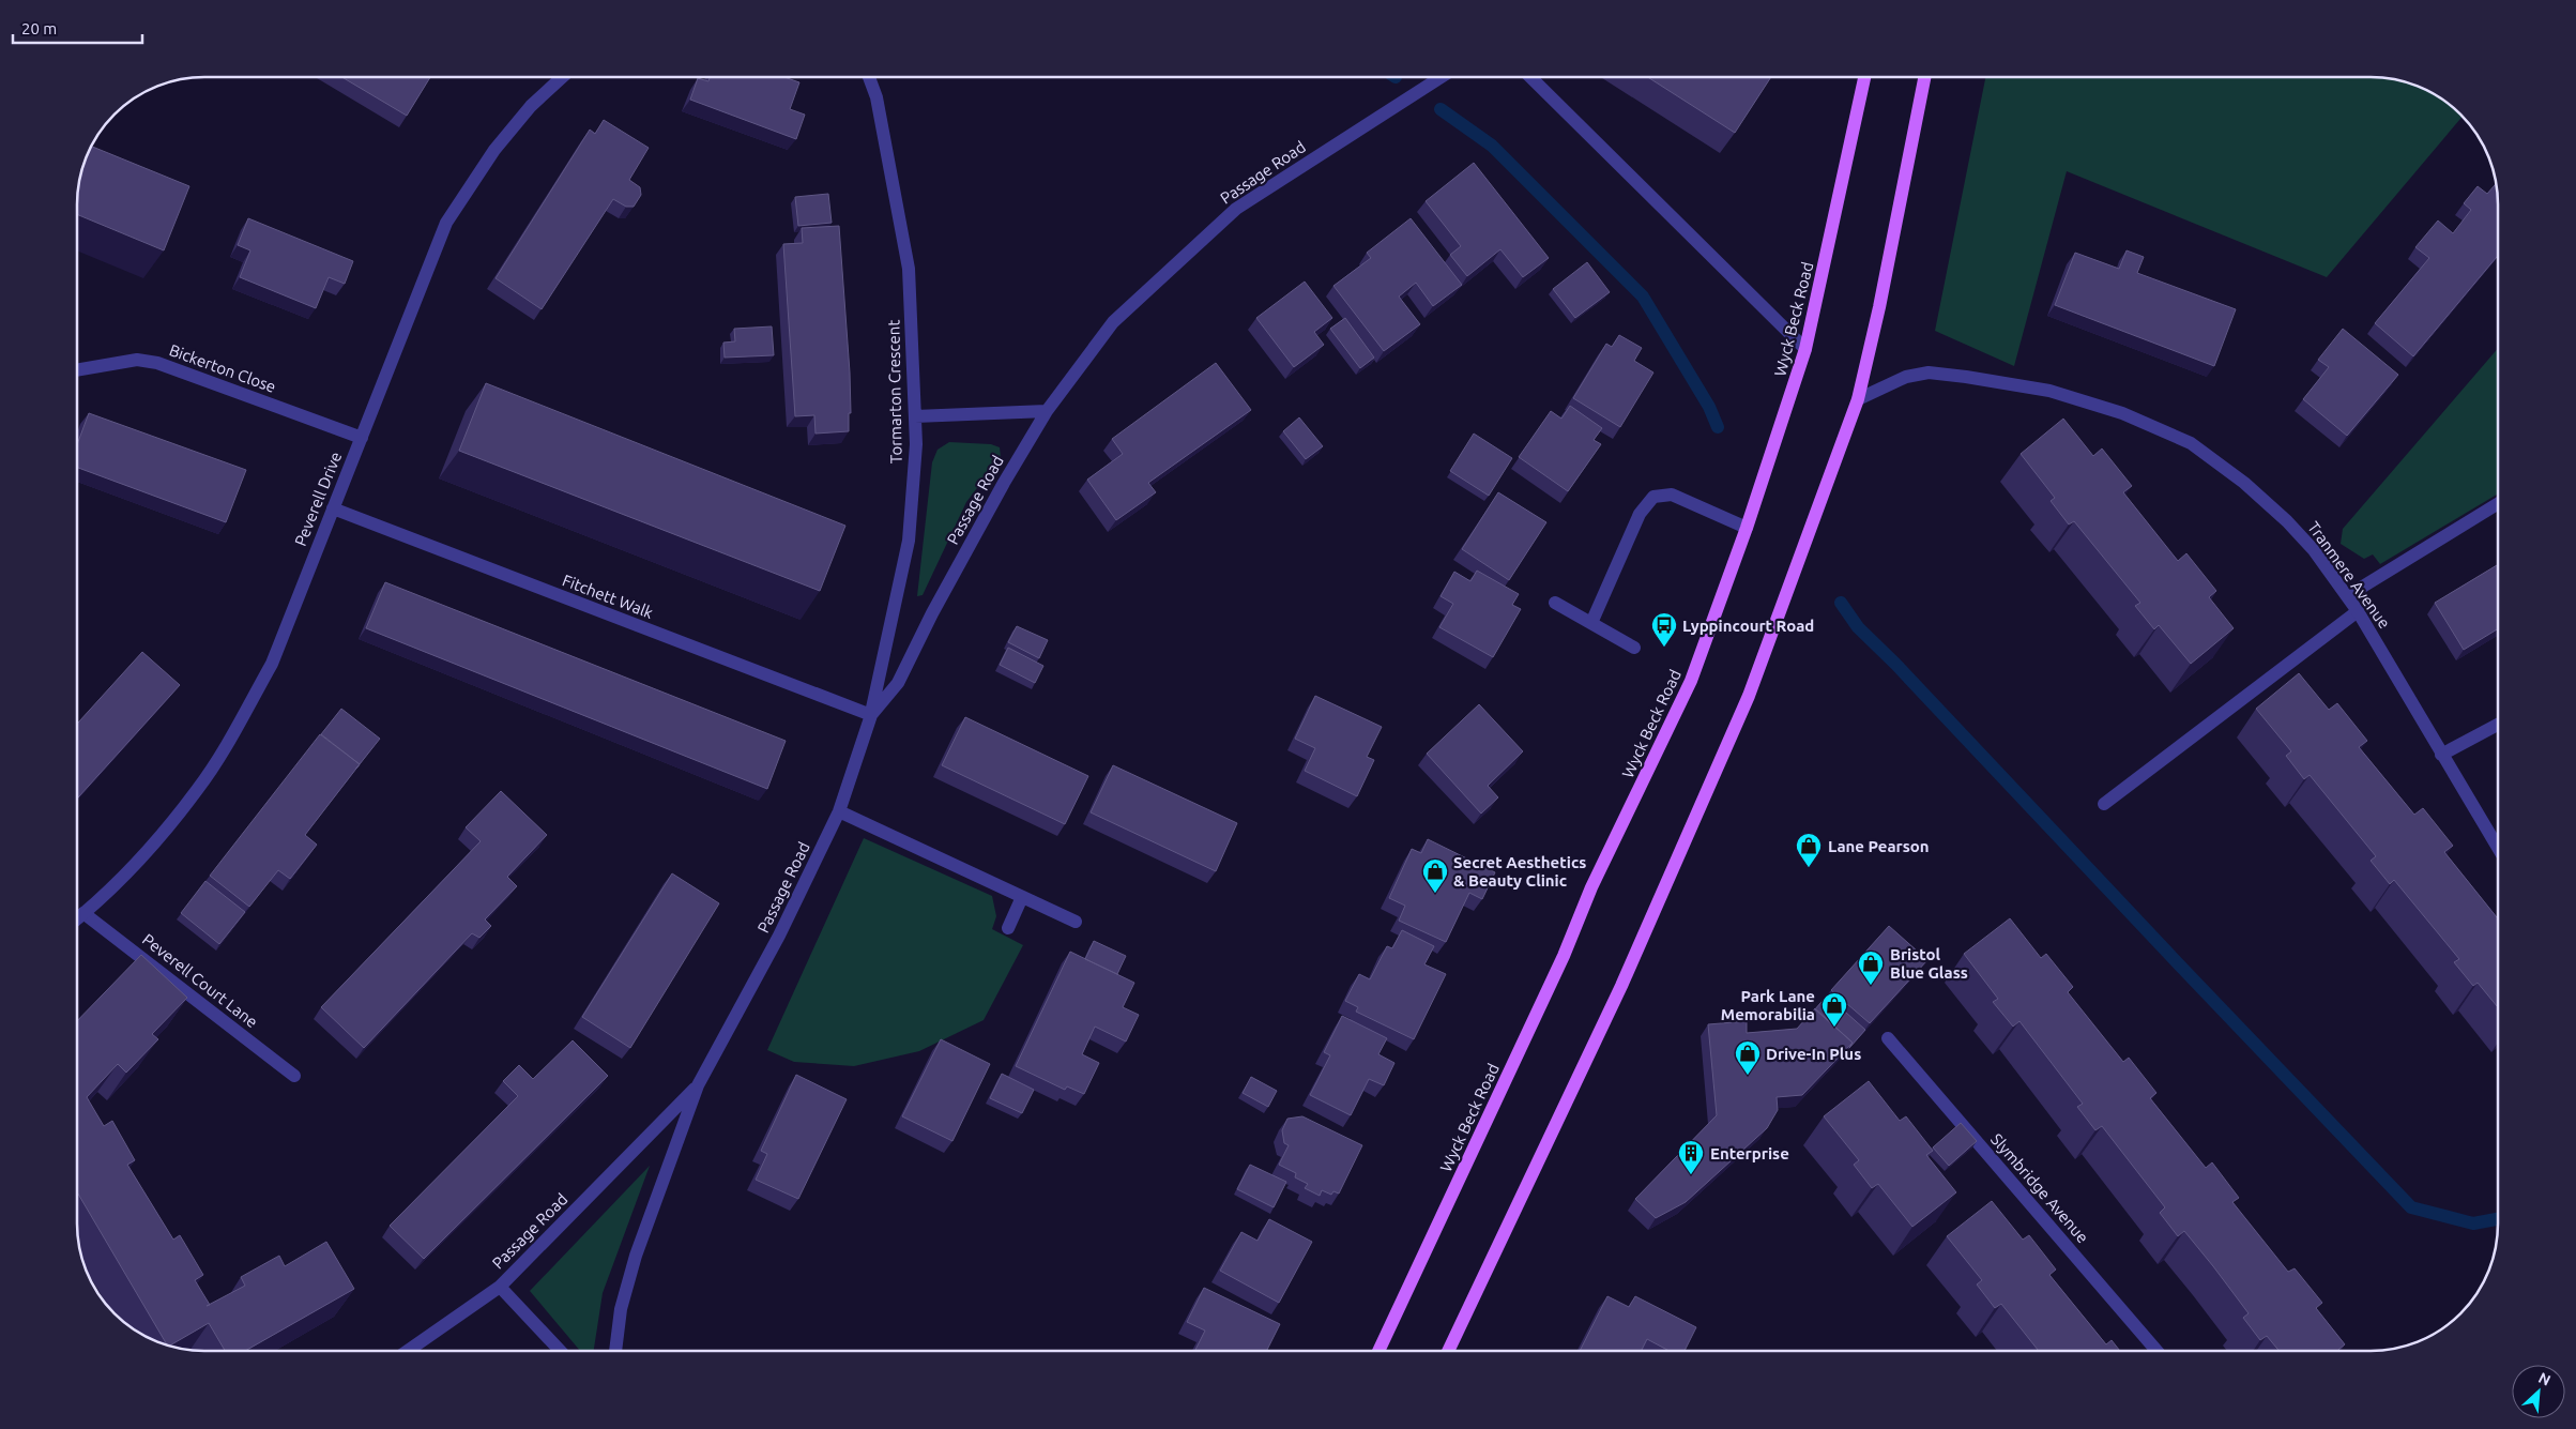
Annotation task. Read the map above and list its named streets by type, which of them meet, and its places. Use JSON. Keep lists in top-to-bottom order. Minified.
{"streets":{"main road":["Wyck Beck Road"],"street":["Passage Road","Bickerton Close","Tormarton Crescent","Peverell Drive","Tranmere Avenue","Fitchett Walk","Peverell Court Lane","Slymbridge Avenue"]},"crossings":[["Passage Road","Tormarton Crescent"],["Passage Road","Fitchett Walk"],["Bickerton Close","Peverell Drive"],["Tormarton Crescent","Fitchett Walk"],["Peverell Drive","Fitchett Walk"],["Peverell Drive","Peverell Court Lane"]],"places":{"bus stop":["Lyppincourt Road"],"shop":["Lane Pearson","Secret Aesthetics & Beauty Clinic","Bristol Blue Glass","Park Lane Memorabilia","Drive-In Plus"],"building":["Enterprise"]},"scale_bar":"20 m","north":"top right"}
